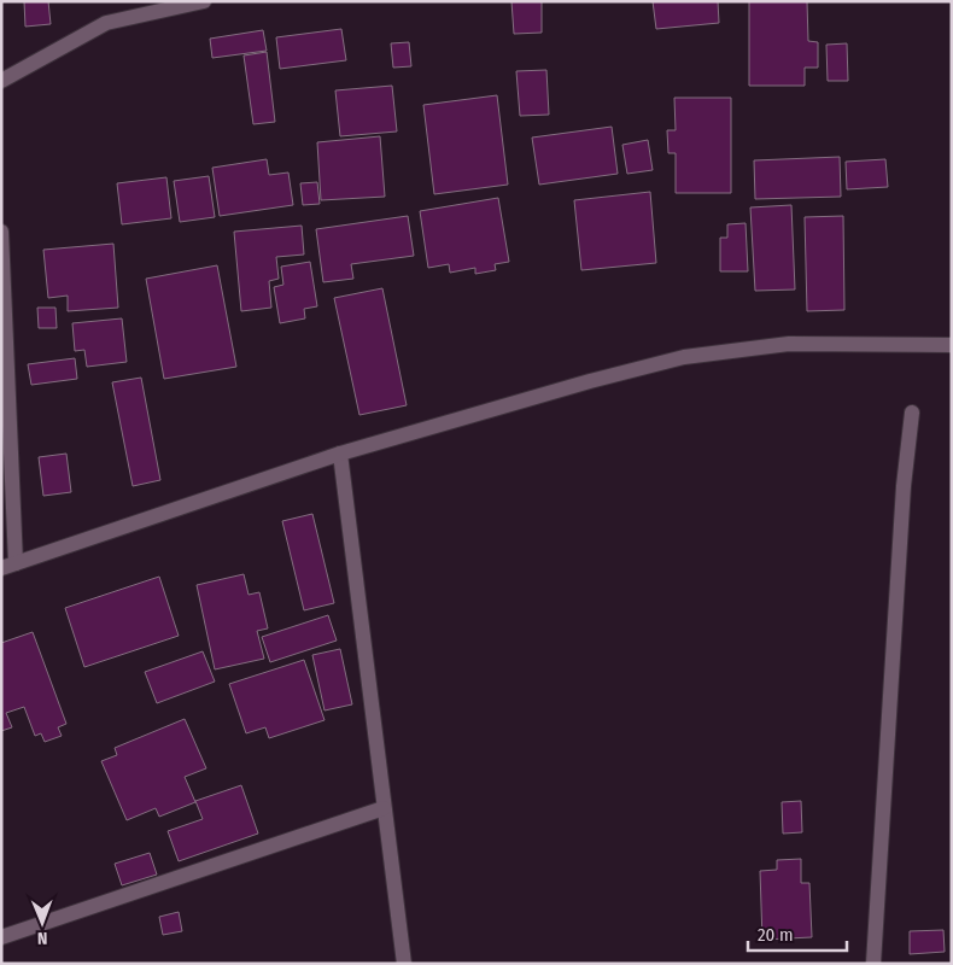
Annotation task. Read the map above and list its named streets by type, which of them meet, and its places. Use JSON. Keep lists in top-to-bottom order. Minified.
{"scale_bar":"20 m","north":"bottom"}
